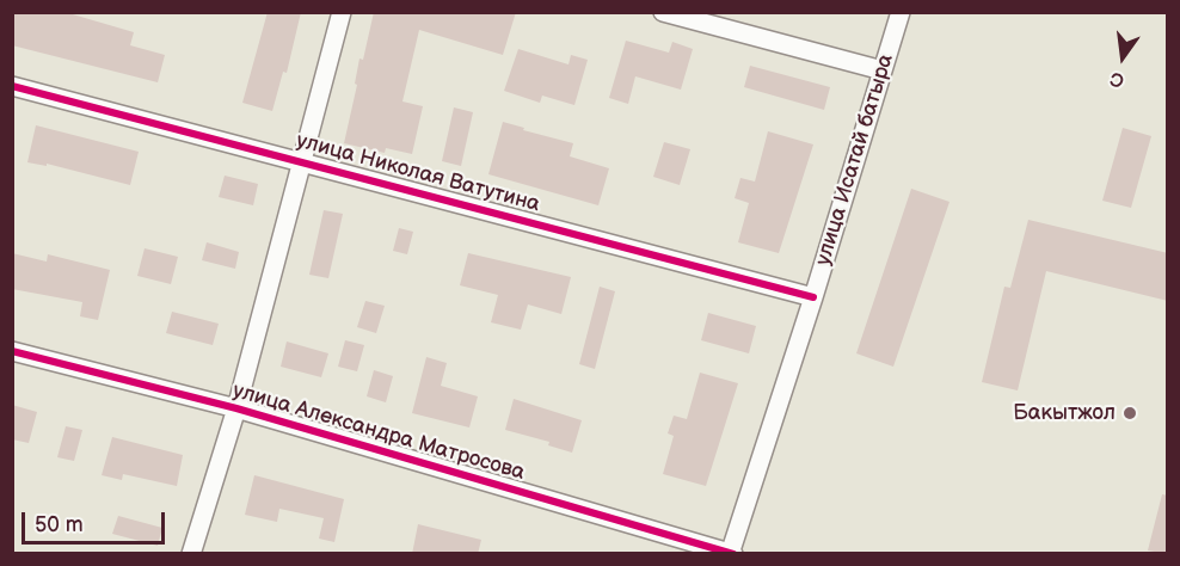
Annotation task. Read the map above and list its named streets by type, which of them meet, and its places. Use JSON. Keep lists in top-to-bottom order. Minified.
{"streets":{"street":["улица Исатай батыра","улица Николая Ватутина","улица Александра Матросова"]},"crossings":[["улица Исатай батыра","улица Николая Ватутина"],["улица Исатай батыра","улица Александра Матросова"]],"places":["Бакытжол"],"scale_bar":"50 m","north":"bottom"}
